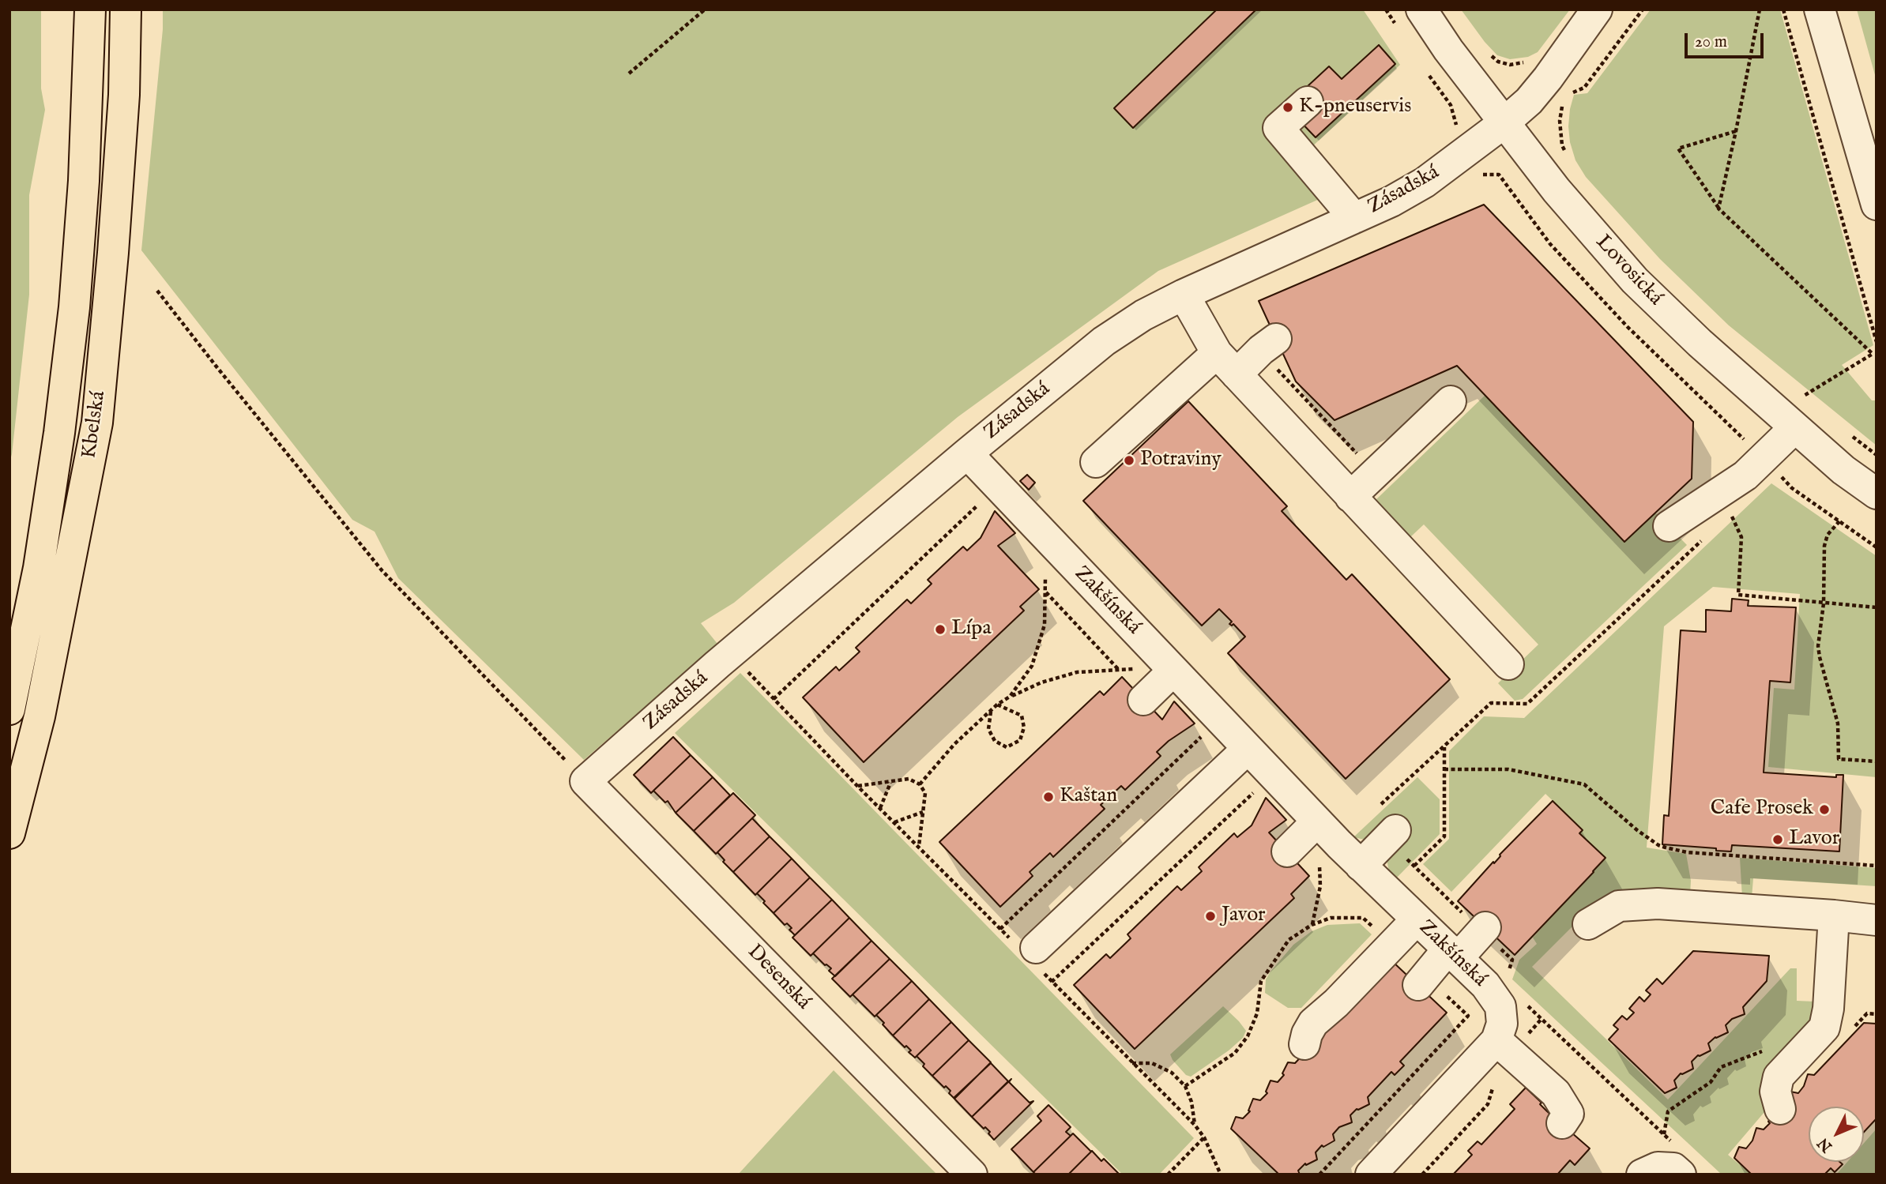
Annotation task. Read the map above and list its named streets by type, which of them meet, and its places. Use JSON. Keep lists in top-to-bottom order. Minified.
{"streets":{"highway":["Kbelská"],"street":["Zásadská","Lovosická","Zakšínská","Desenská"]},"crossings":[["Zásadská","Lovosická"],["Zásadská","Zakšínská"],["Zásadská","Desenská"]],"places":["K-pneuservis","Potraviny","Lípa","Kaštan","Cafe Prosek","Lavor","Javor"],"scale_bar":"20 m","north":"bottom left"}
